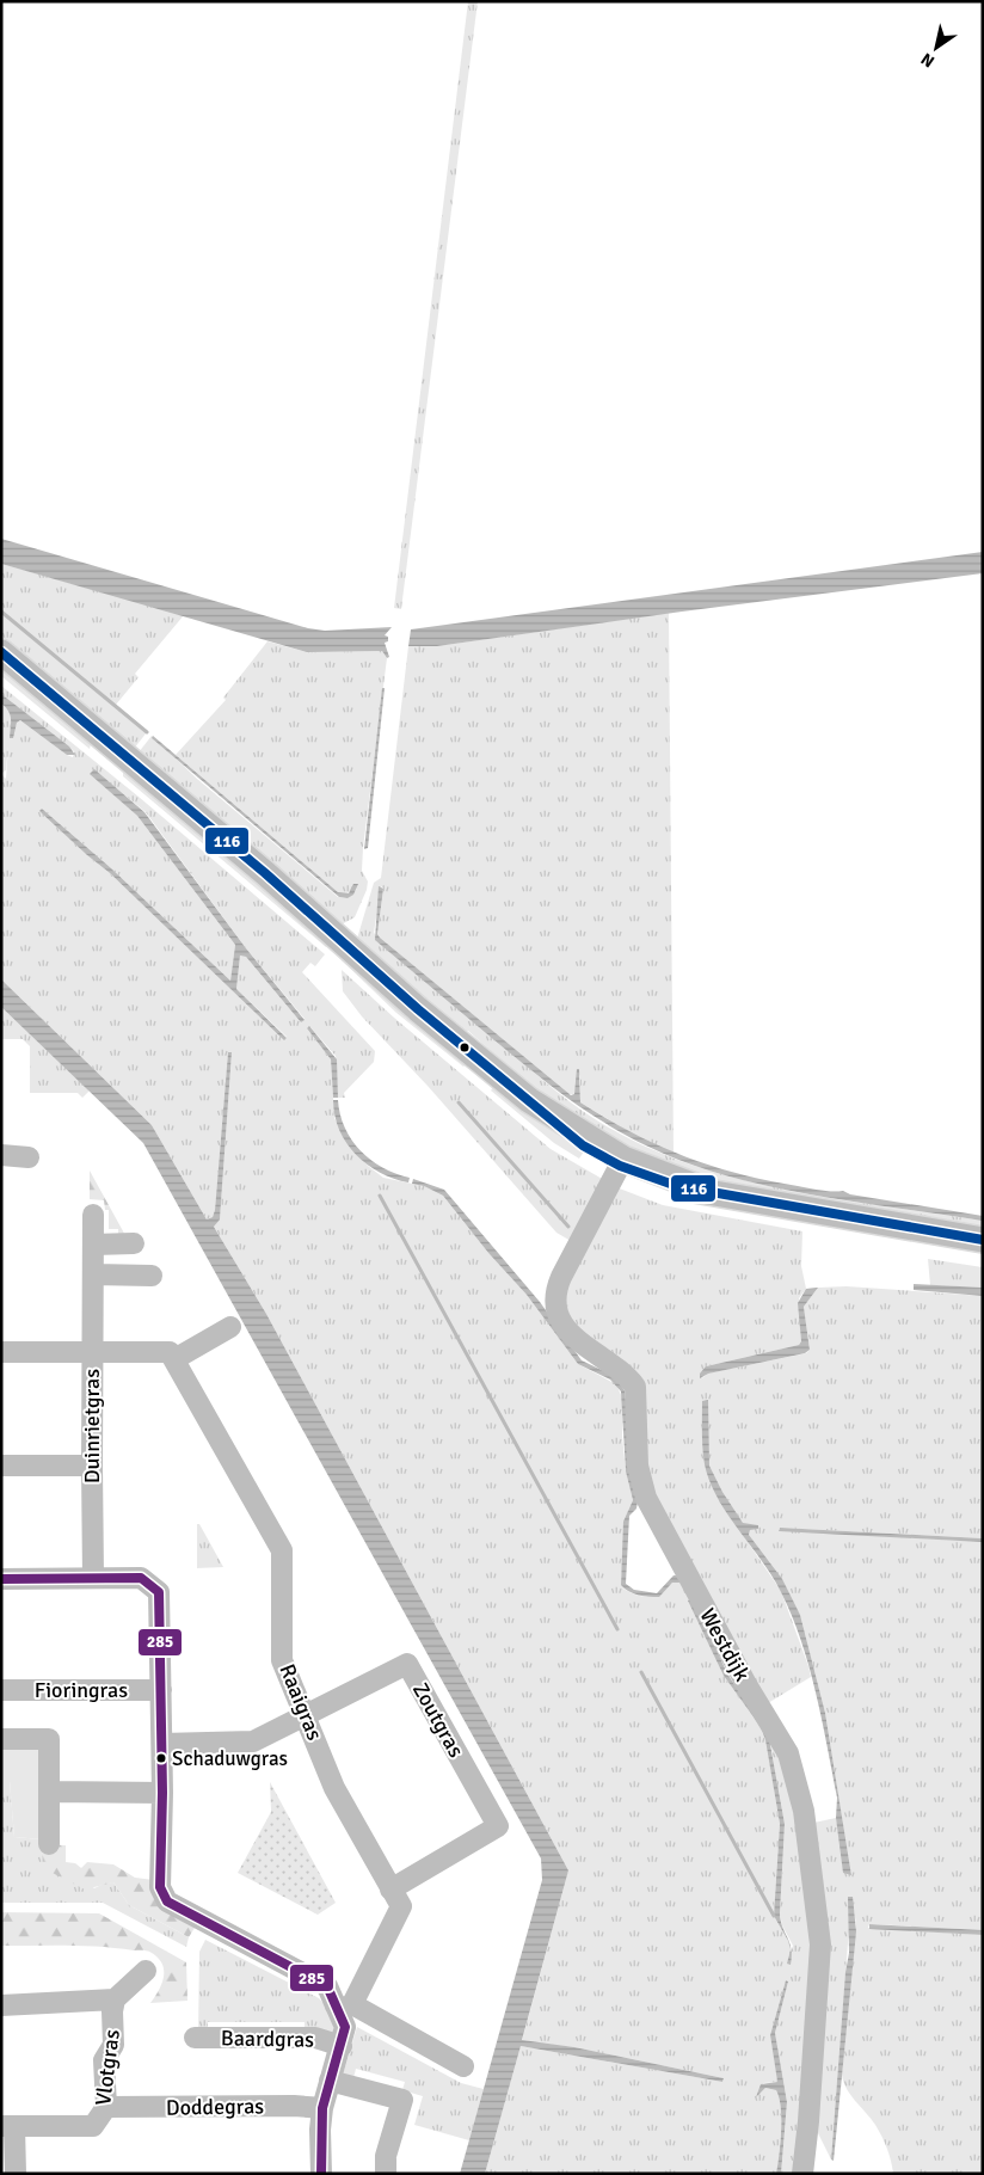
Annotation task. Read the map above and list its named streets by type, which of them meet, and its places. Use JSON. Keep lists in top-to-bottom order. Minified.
{"streets":{"street":["Duinrietgras","Westdijk","Fioringras","Raaigras","Zoutgras","Baardgras","Vlotgras","Doddegras"]},"crossings":[["Raaigras","Zoutgras"],["Vlotgras","Doddegras"]],"places":["Schaduwgras"],"lines":["transit line 116","transit line 285"],"north":"bottom left"}
